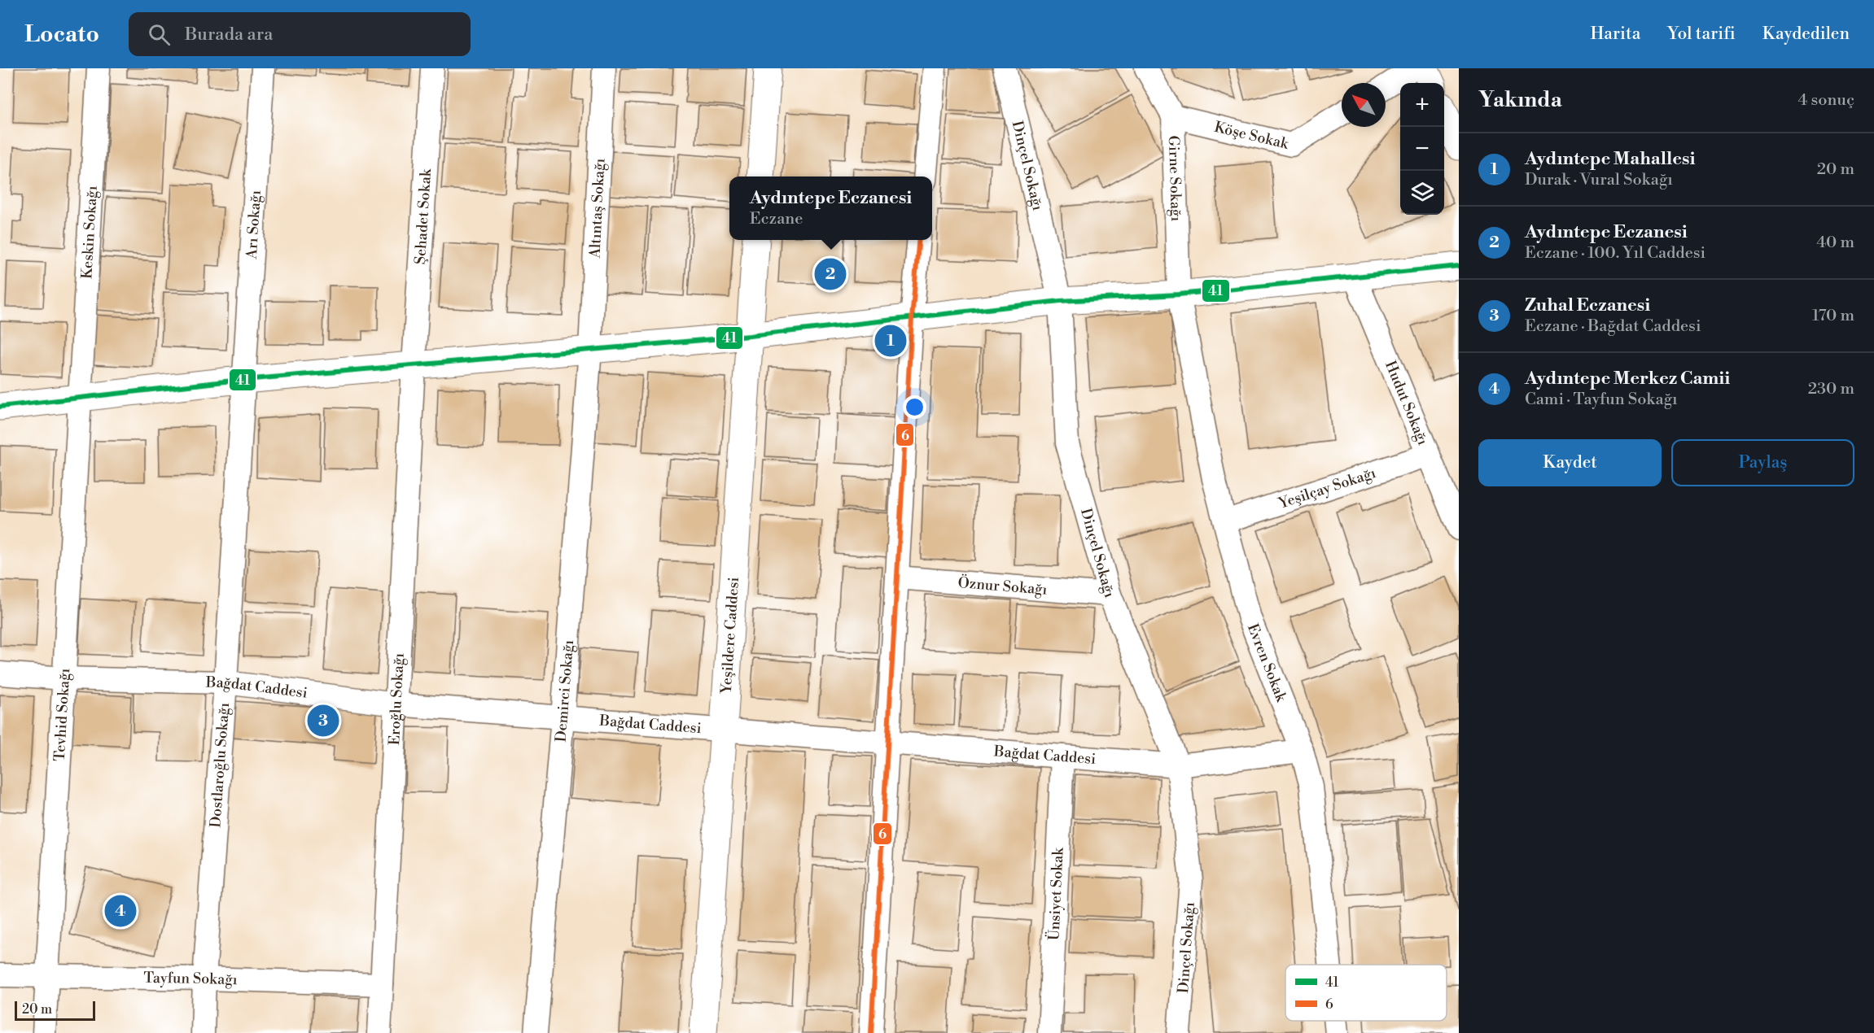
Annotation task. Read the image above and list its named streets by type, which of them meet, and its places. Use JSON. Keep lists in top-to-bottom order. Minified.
{"streets":{"street":["Köşe Sokak","Dinçel Sokağı","Girne Sokağı","Altıntaş Sokağı","Şehadet Sokak","Arı Sokağı","Keskin Sokağı","Hudut Sokağı","Yeşilçay Sokağı","Öznur Sokağı","Yeşildere Caddesi","Evren Sokak","Bağdat Caddesi","Demirci Sokağı","Eroğlu Sokağı","Tevhid Sokağı","Dostlaroğlu Sokağı","Ünsiyet Sokak","Tayfun Sokağı"]},"crossings":[["Köşe Sokak","Girne Sokağı"],["Dinçel Sokağı","Öznur Sokağı"],["Dinçel Sokağı","Bağdat Caddesi"],["Girne Sokağı","Evren Sokak"],["Altıntaş Sokağı","Demirci Sokağı"],["Şehadet Sokak","Eroğlu Sokağı"],["Arı Sokağı","Dostlaroğlu Sokağı"],["Keskin Sokağı","Tevhid Sokağı"],["Hudut Sokağı","Yeşilçay Sokağı"],["Yeşilçay Sokağı","Evren Sokak"],["Yeşildere Caddesi","Bağdat Caddesi"],["Evren Sokak","Bağdat Caddesi"],["Bağdat Caddesi","Demirci Sokağı"],["Bağdat Caddesi","Eroğlu Sokağı"],["Bağdat Caddesi","Tevhid Sokağı"],["Bağdat Caddesi","Dostlaroğlu Sokağı"],["Bağdat Caddesi","Ünsiyet Sokak"],["Eroğlu Sokağı","Tayfun Sokağı"],["Tevhid Sokağı","Tayfun Sokağı"],["Dostlaroğlu Sokağı","Tayfun Sokağı"]],"lines":["transit line 6","transit line 41"],"legend":["41","6"],"scale_bar":"20 m","north":"top left","page":{"header":"Locato","search":"Burada ara","nav":["Harita","Yol tarifi","Kaydedilen"],"heading":["Yakında","4 sonuç"],"map_buttons":["+","−"],"list":[{"mark":"1","name":"Aydıntepe Mahallesi","note":"Durak · Vural Sokağı","value":"20 m"},{"mark":"2","name":"Aydıntepe Eczanesi","note":"Eczane · 100. Yıl Caddesi","value":"40 m"},{"mark":"3","name":"Zuhal Eczanesi","note":"Eczane · Bağdat Caddesi","value":"170 m"},{"mark":"4","name":"Aydıntepe Merkez Camii","note":"Cami · Tayfun Sokağı","value":"230 m"}],"popup":["Aydıntepe Eczanesi","Eczane"],"pins":["2","1","3","4"],"buttons":["Kaydet","Paylaş"],"scale":"20 m"}}
